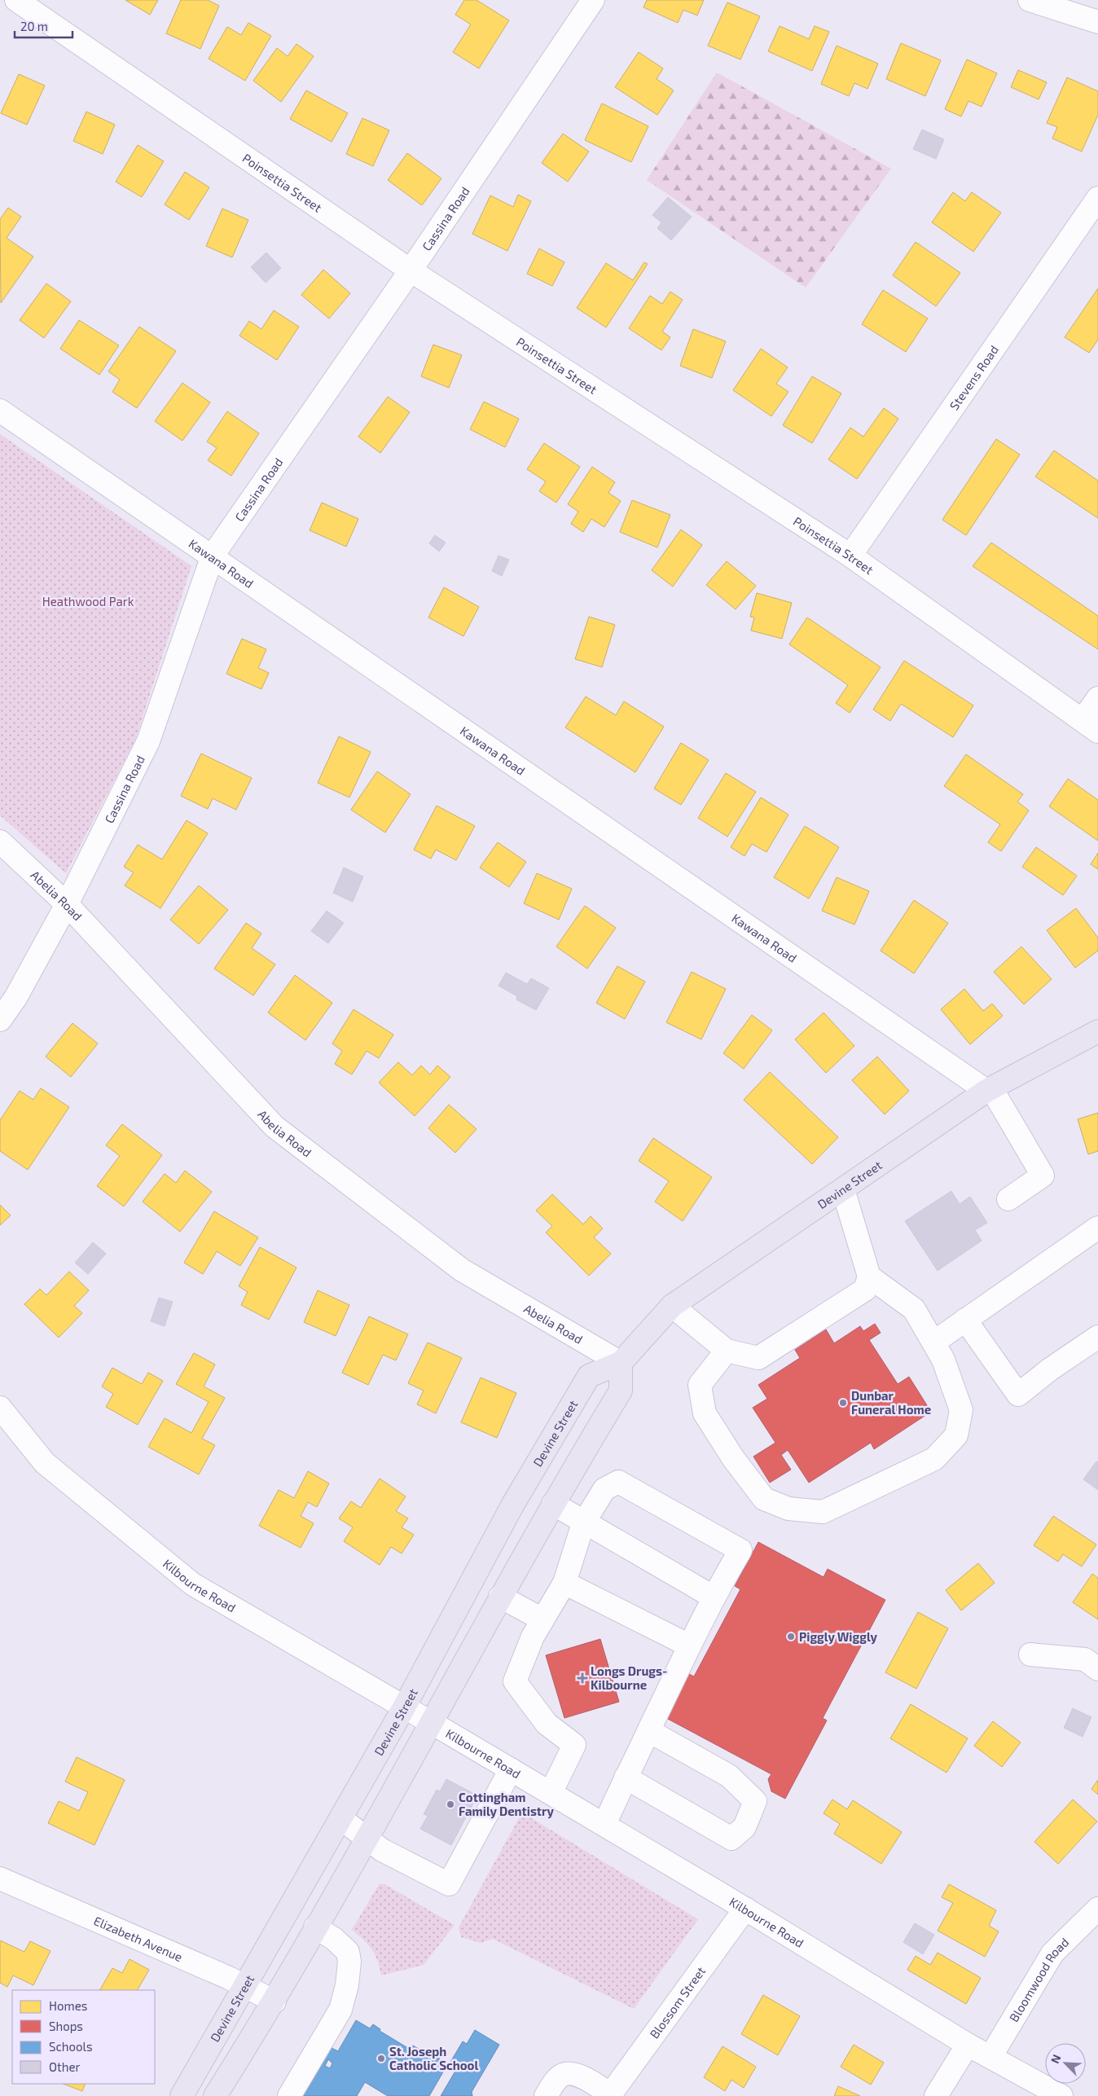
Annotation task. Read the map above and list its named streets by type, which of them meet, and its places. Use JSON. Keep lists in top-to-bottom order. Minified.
{"streets":{"main road":["Devine Street"],"street":["Poinsettia Street","Cassina Road","Stevens Road","Kawana Road","Abelia Road","Kilbourne Road","Elizabeth Avenue","Bloomwood Road","Blossom Street"]},"crossings":[["Poinsettia Street","Cassina Road"],["Poinsettia Street","Stevens Road"],["Cassina Road","Kawana Road"],["Cassina Road","Abelia Road"],["Kawana Road","Devine Street"],["Abelia Road","Devine Street"],["Devine Street","Kilbourne Road"],["Devine Street","Elizabeth Avenue"],["Kilbourne Road","Bloomwood Road"],["Kilbourne Road","Blossom Street"]],"parks":["Heathwood Park"],"places":{"other":["Dunbar Funeral Home","Piggly Wiggly","Cottingham Family Dentistry","St. Joseph Catholic School"],"health":["Longs Drugs- Kilbourne"]},"legend":["Homes","Shops","Schools","Other"],"scale_bar":"20 m","north":"top left"}
